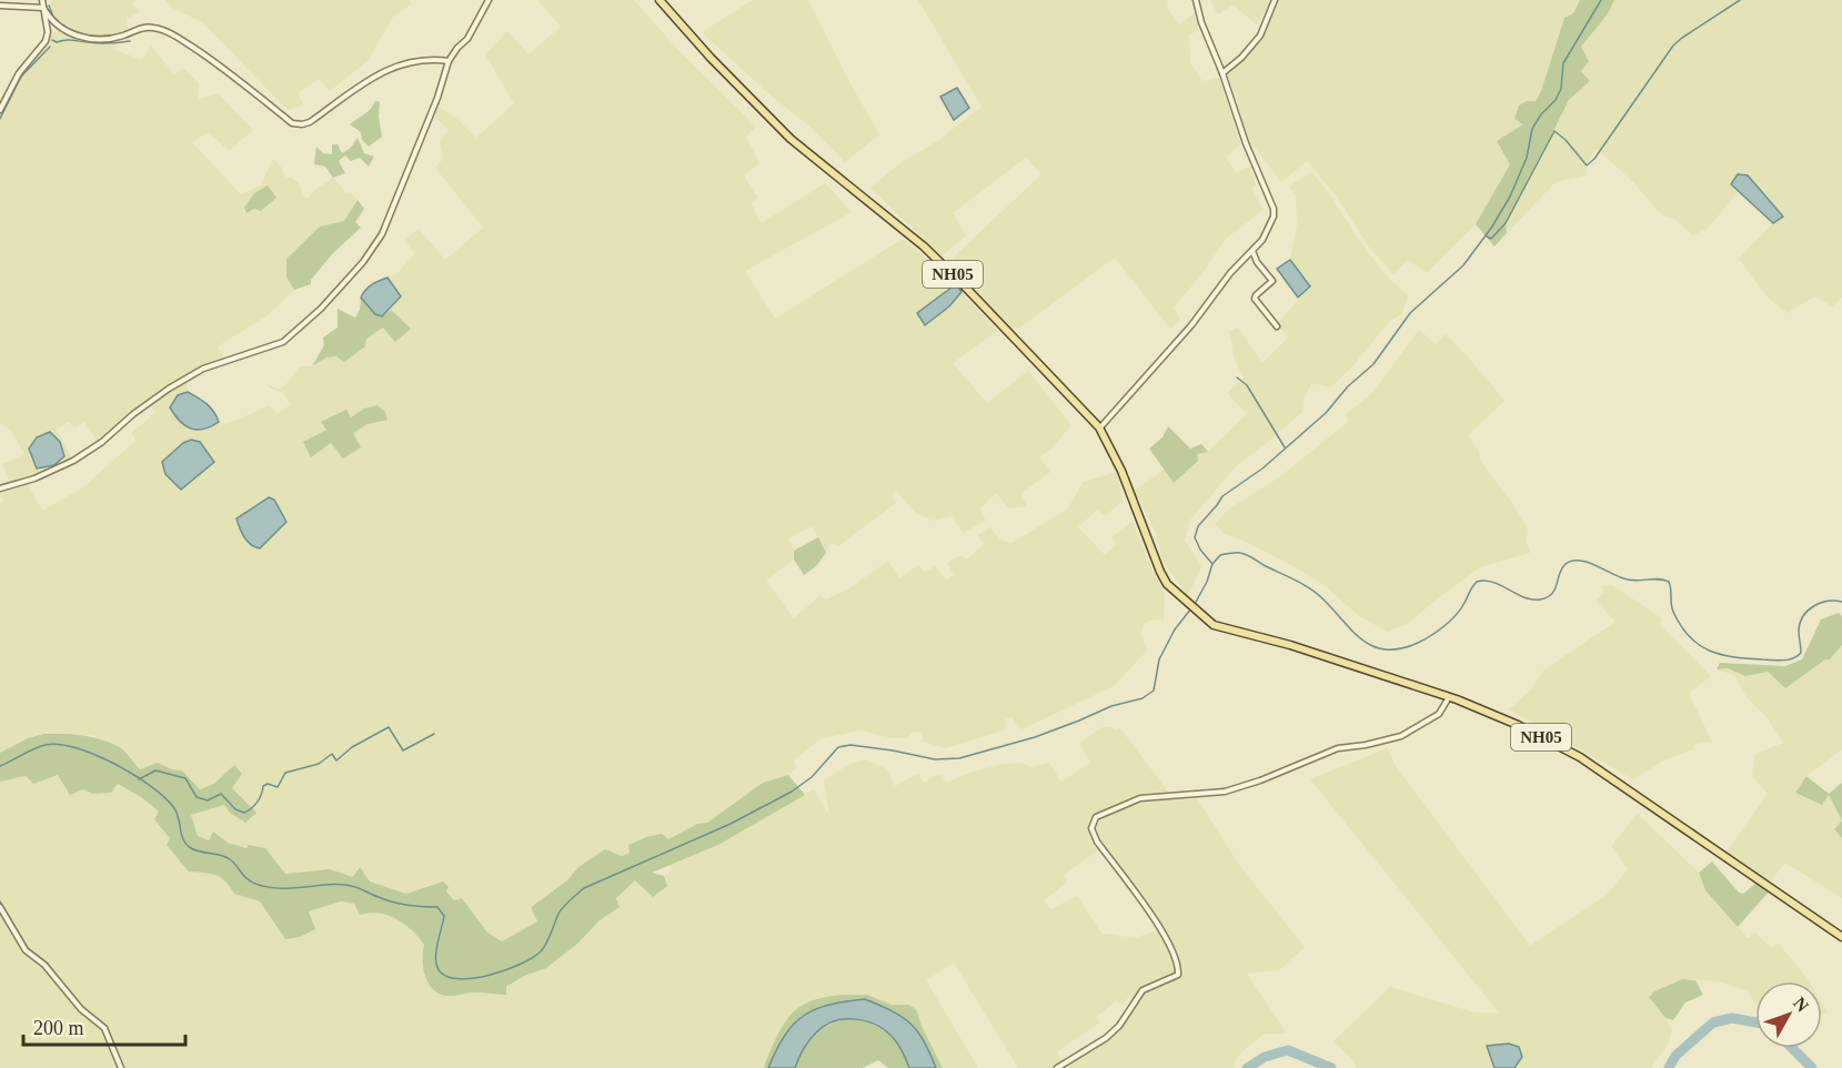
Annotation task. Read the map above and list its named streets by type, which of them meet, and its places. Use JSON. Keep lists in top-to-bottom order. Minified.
{"streets":{"main road":["NH05"]},"scale_bar":"200 m","north":"top right"}
